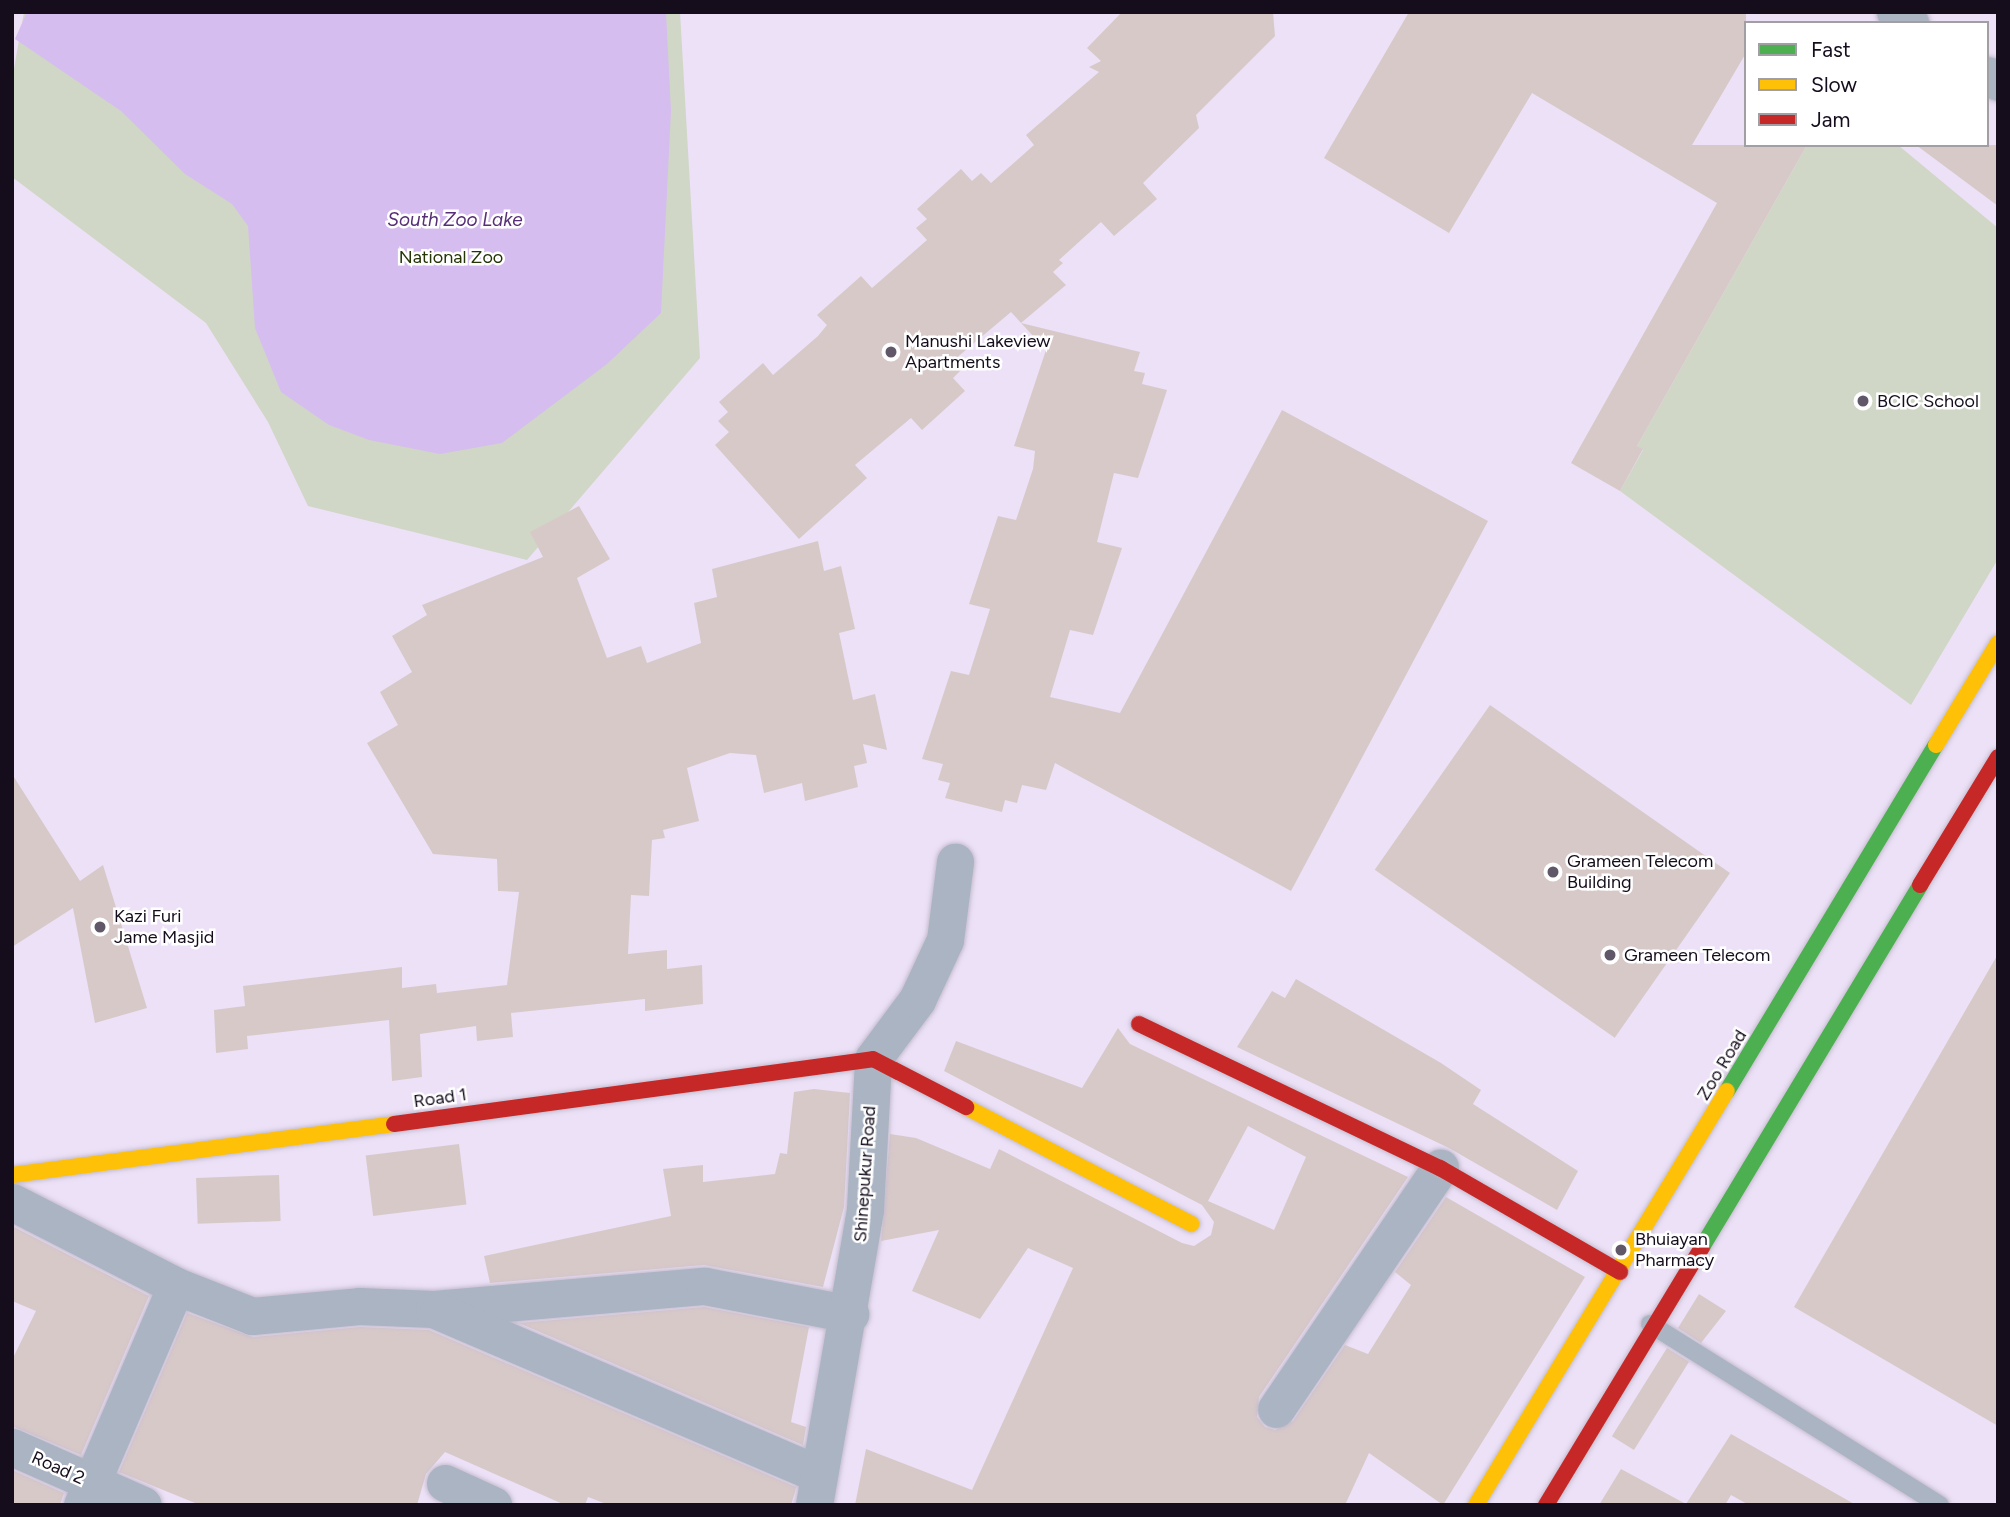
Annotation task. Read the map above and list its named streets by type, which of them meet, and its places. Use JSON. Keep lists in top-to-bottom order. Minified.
{"streets":{"main road":["Zoo Road","Road 1"],"street":["Shinepukur Road","Road 2"]},"crossings":[["Road 1","Shinepukur Road"]],"water":["South Zoo Lake"],"parks":["National Zoo"],"places":["Manushi Lakeview Apartments","BCIC School","Grameen Telecom Building","Kazi Furi Jame Masjid","Grameen Telecom","Bhuiayan Pharmacy"],"legend":["Fast","Slow","Jam"]}
